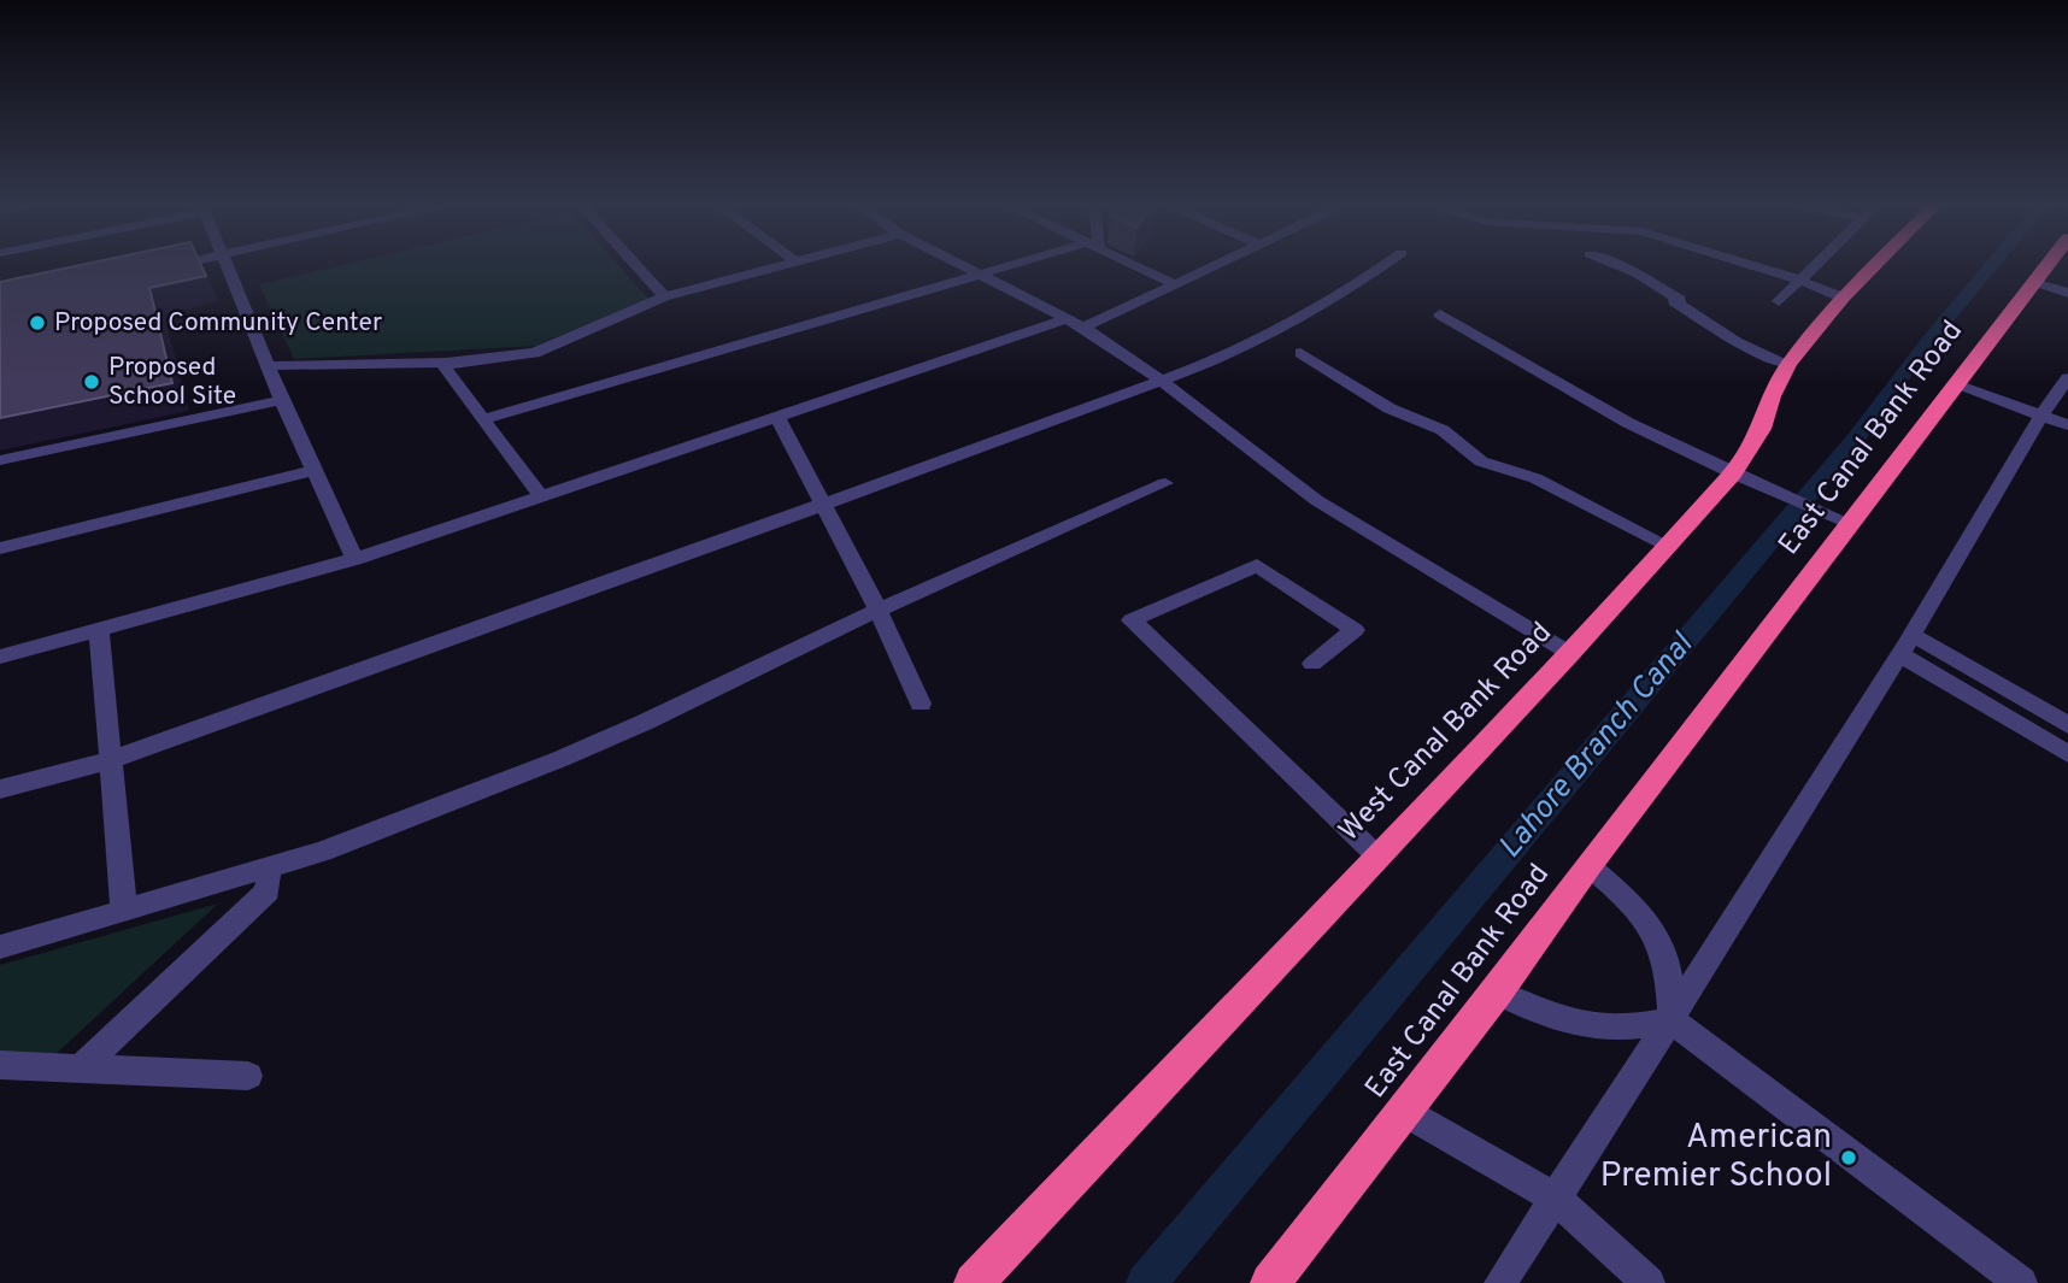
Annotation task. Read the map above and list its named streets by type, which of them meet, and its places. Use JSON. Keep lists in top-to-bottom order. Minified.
{"streets":{"highway":["East Canal Bank Road","West Canal Bank Road"]},"water":["Lahore Branch Canal"],"places":["Proposed Community Center","Proposed School Site","American Premier School"]}
